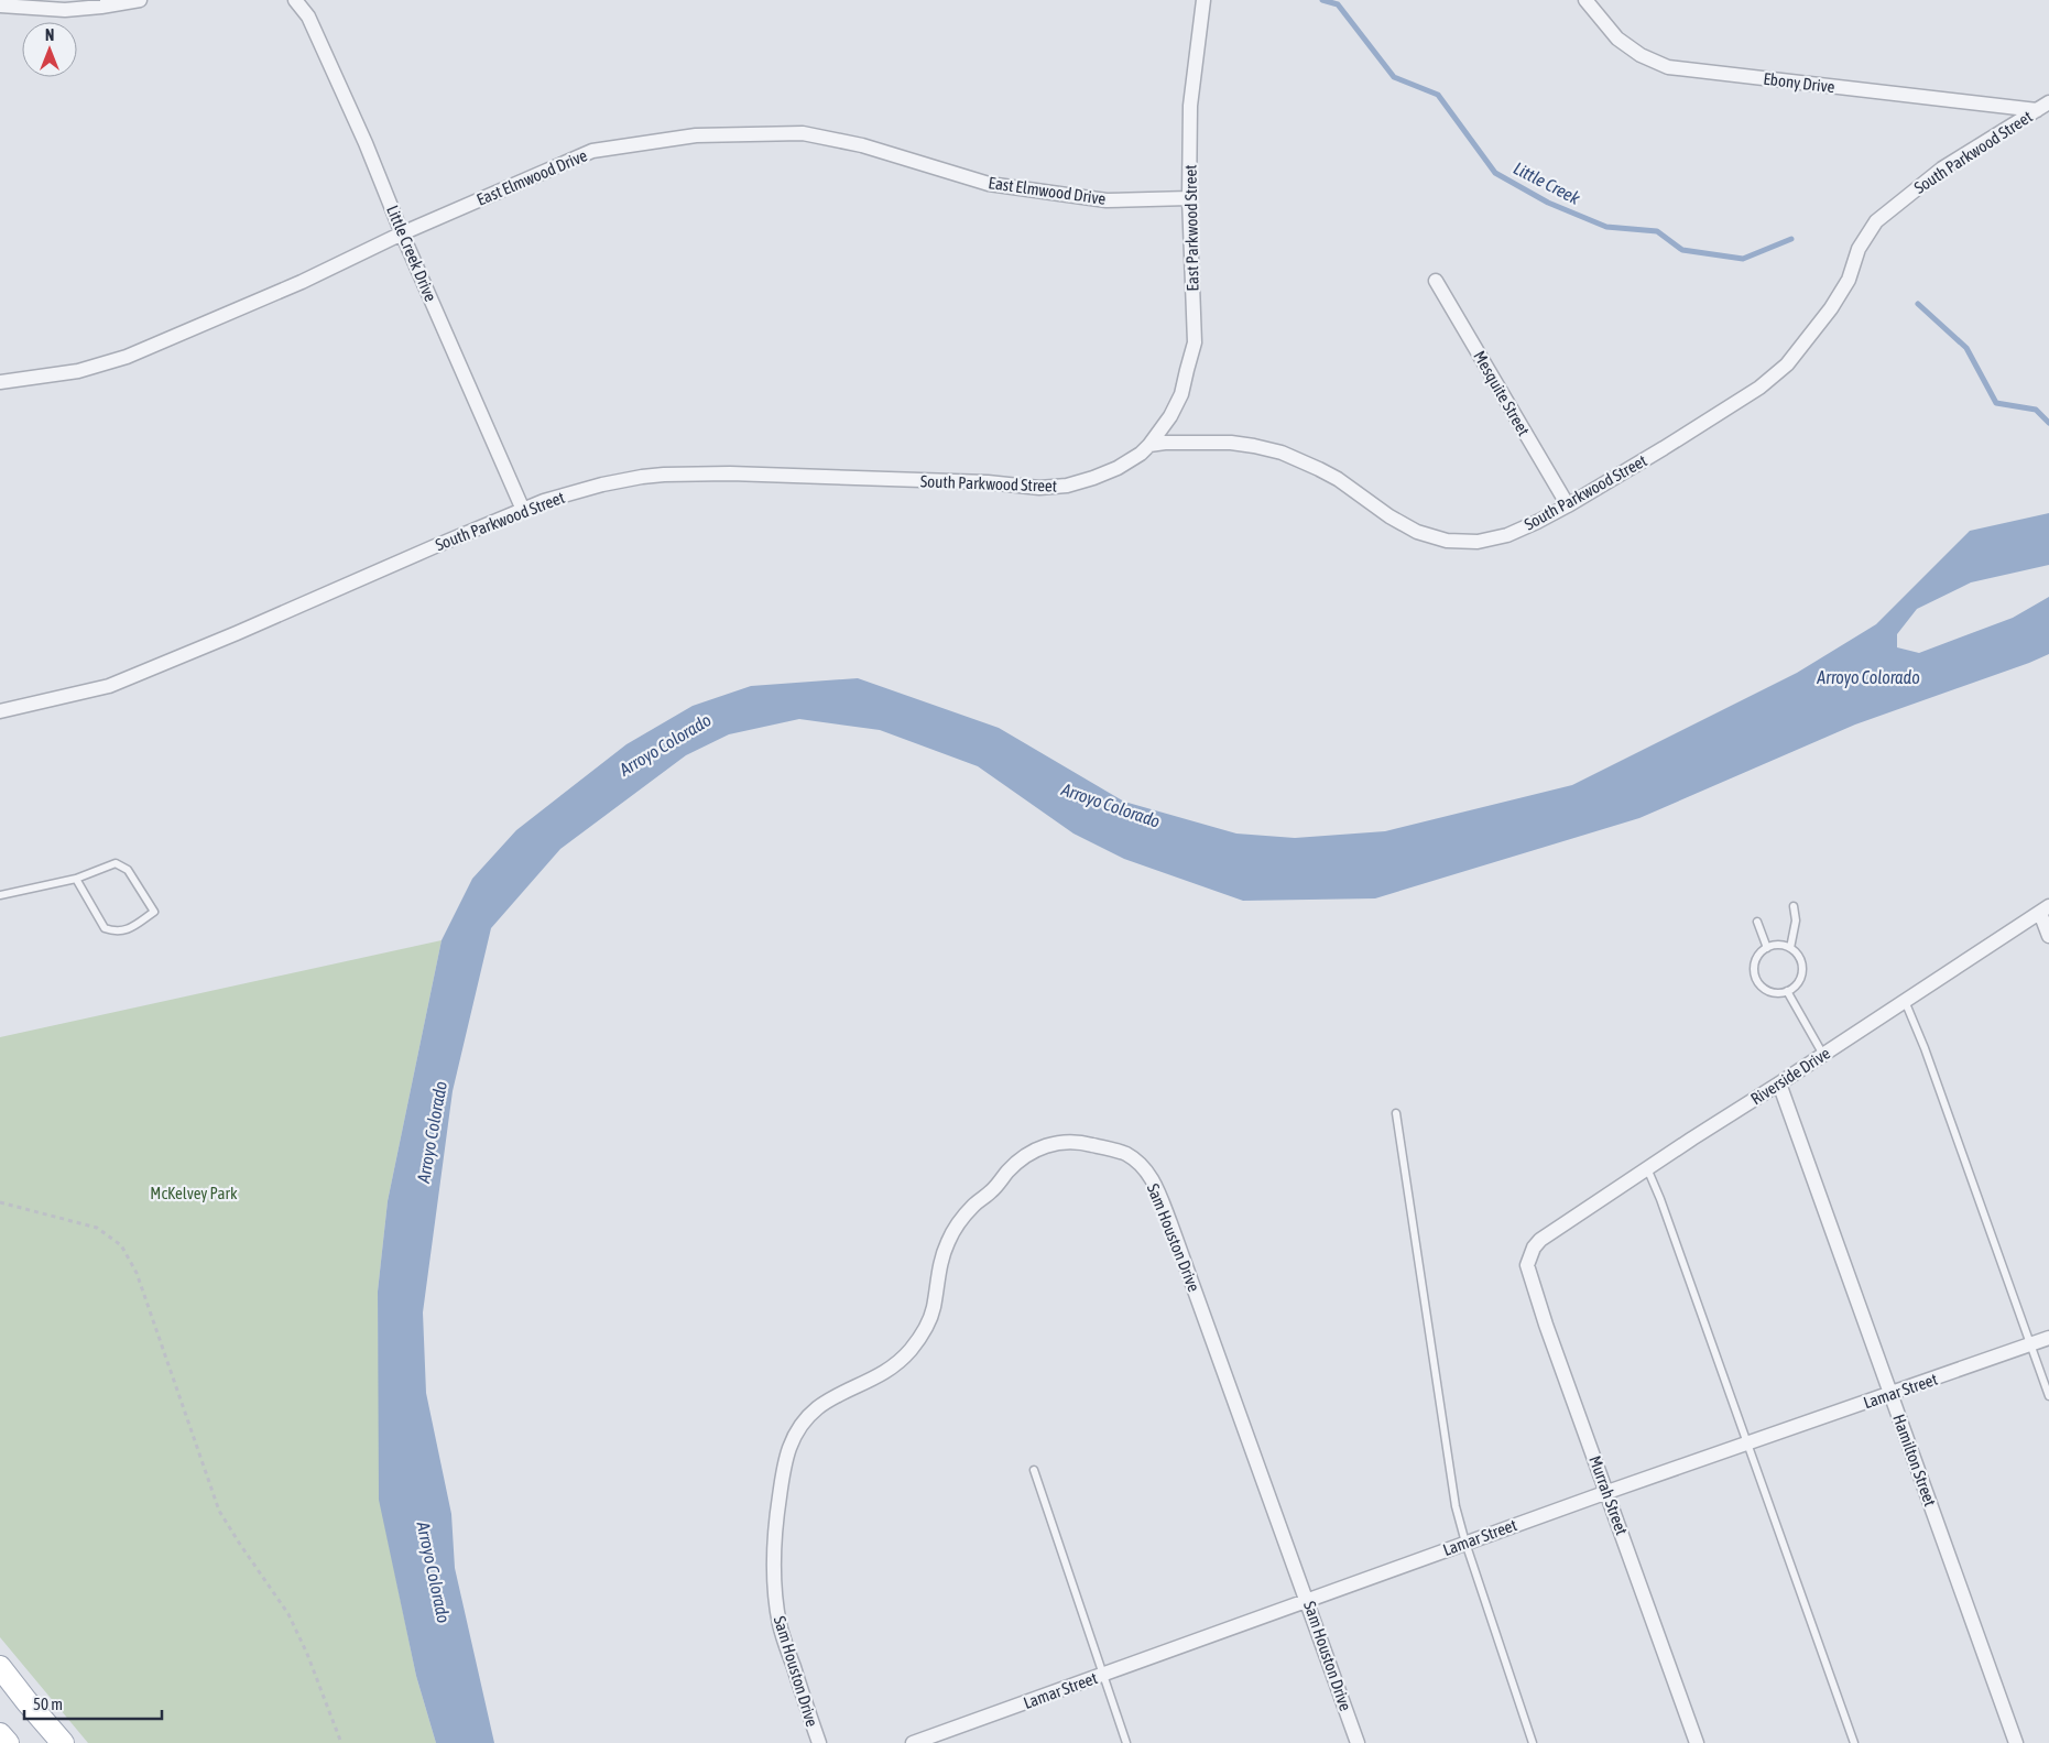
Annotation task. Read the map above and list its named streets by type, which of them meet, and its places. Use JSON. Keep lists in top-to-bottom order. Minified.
{"streets":{"street":["Ebony Drive","South Parkwood Street","East Elmwood Drive","East Parkwood Street","Little Creek Drive","Mesquite Street","Riverside Drive","Sam Houston Drive","Lamar Street","Hamilton Street","Murrah Street"]},"crossings":[["Ebony Drive","South Parkwood Street"],["South Parkwood Street","East Parkwood Street"],["South Parkwood Street","Little Creek Drive"],["South Parkwood Street","Mesquite Street"],["East Elmwood Drive","East Parkwood Street"],["East Elmwood Drive","Little Creek Drive"],["Riverside Drive","Hamilton Street"],["Riverside Drive","Murrah Street"],["Sam Houston Drive","Lamar Street"],["Lamar Street","Hamilton Street"],["Lamar Street","Murrah Street"]],"water":["Little Creek","Arroyo Colorado"],"parks":["McKelvey Park"],"scale_bar":"50 m","north":"top"}
